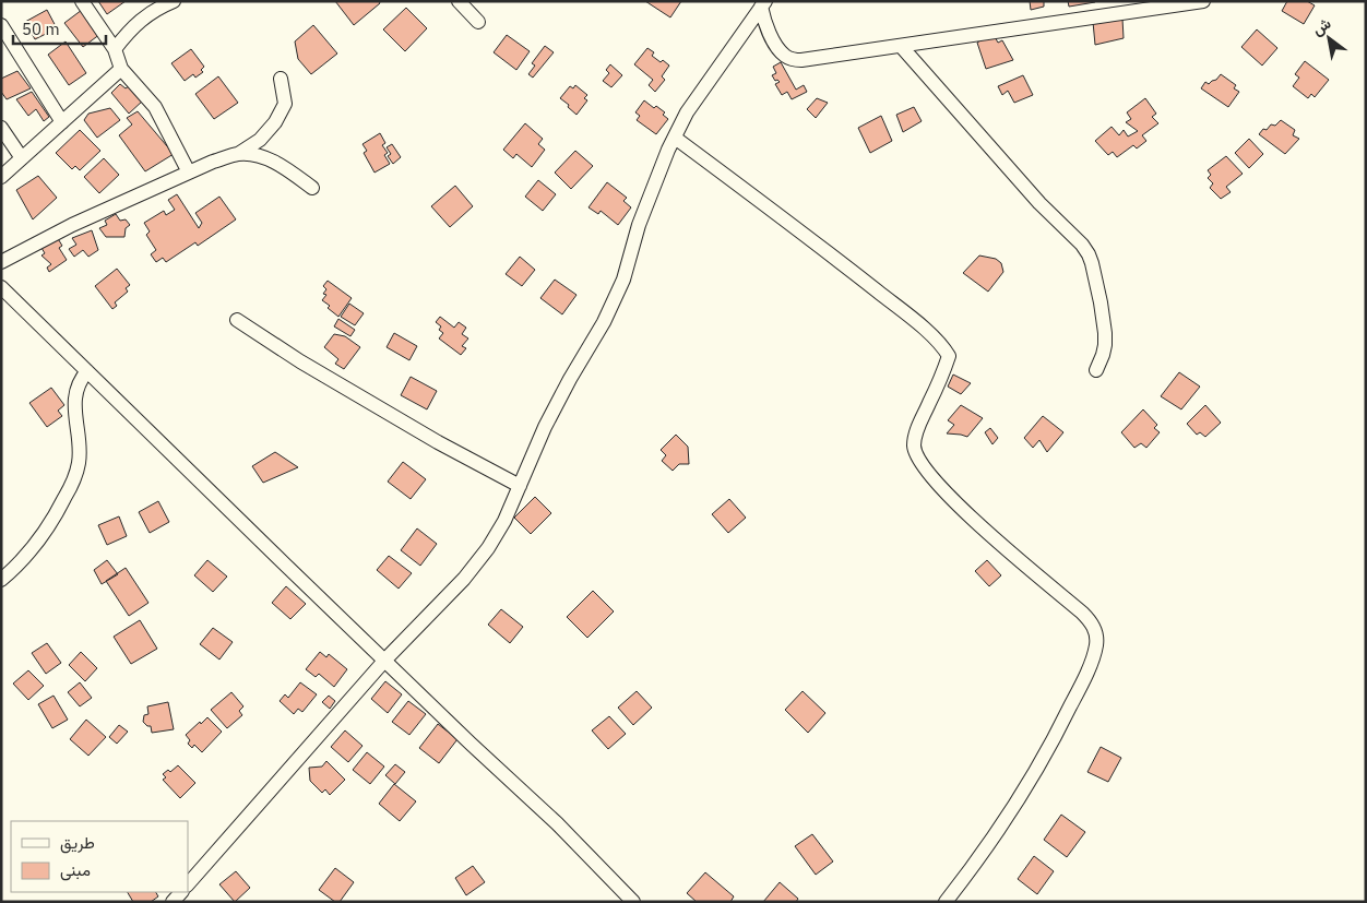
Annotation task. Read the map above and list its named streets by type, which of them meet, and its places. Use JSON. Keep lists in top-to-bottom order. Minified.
{"legend":["طريق","مبنى"],"scale_bar":"50 m","north":"top left"}
